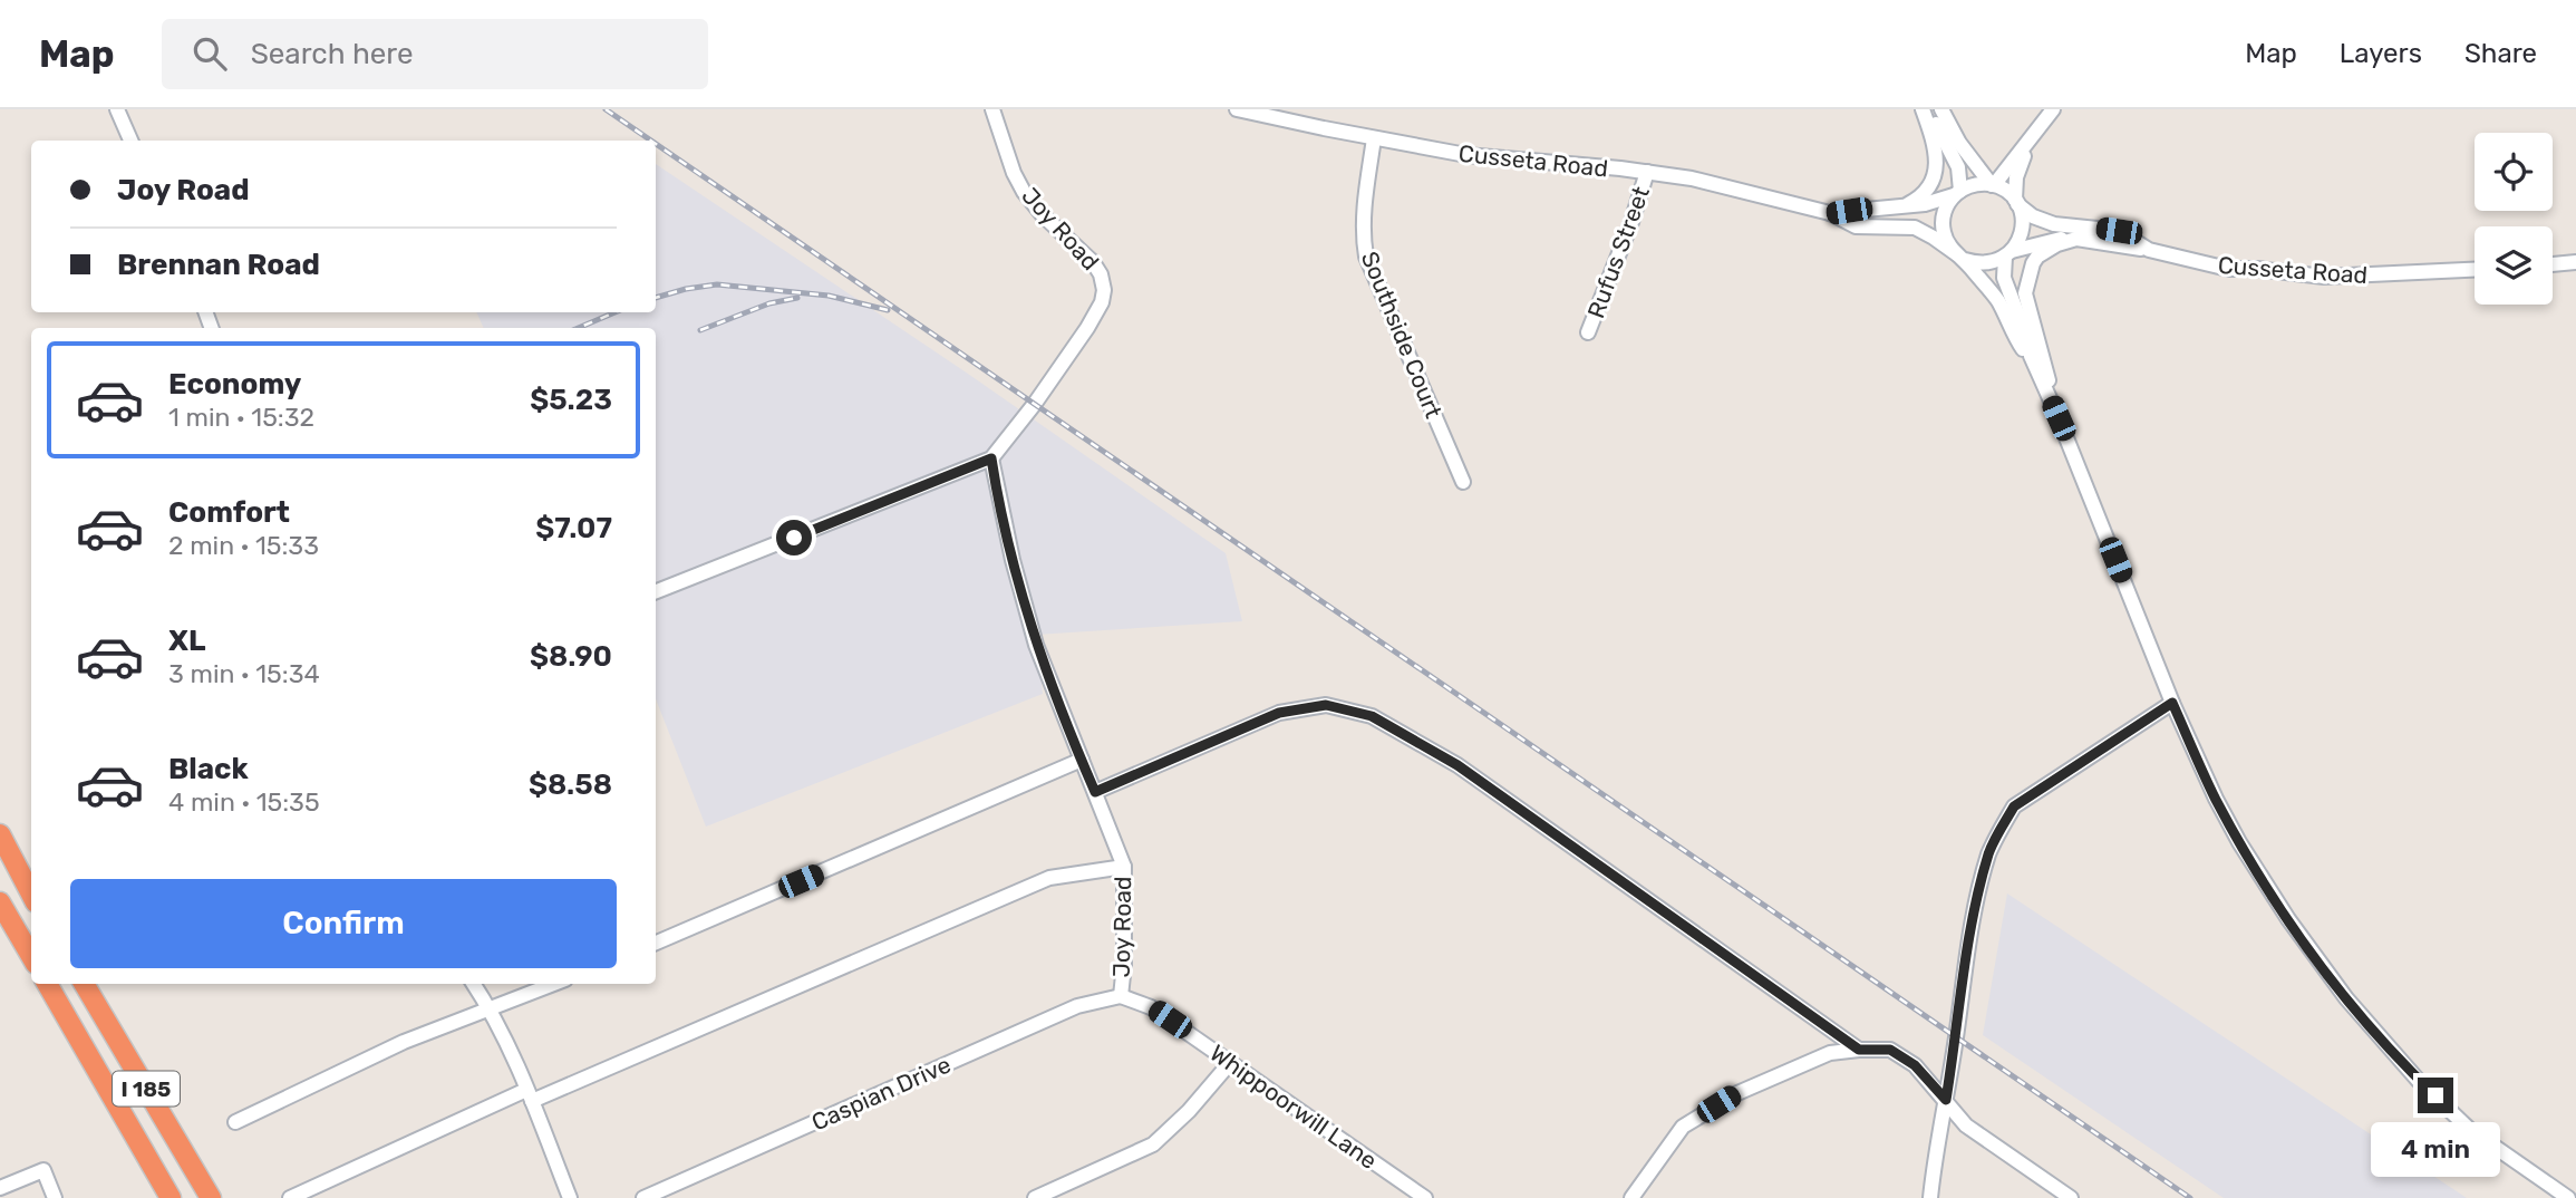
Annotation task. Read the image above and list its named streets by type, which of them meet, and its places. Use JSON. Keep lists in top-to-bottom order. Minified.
{"streets":{"highway":["I 185"],"street":["Cusseta Road","Joy Road","Rufus Street","Southside Court","Caspian Drive","Whippoorwill Lane"]},"crossings":[["Cusseta Road","Rufus Street"],["Cusseta Road","Southside Court"],["Joy Road","Caspian Drive"],["Joy Road","Whippoorwill Lane"],["Caspian Drive","Whippoorwill Lane"]],"page":{"header":"Map","search":"Search here","nav":["Map","Layers","Share"],"banner":["Joy Road","Brennan Road"],"list":[{"name":"Economy","note":"1 min · 15:32","value":"$5.23"},{"name":"Comfort","note":"2 min · 15:33","value":"$7.07"},{"name":"XL","note":"3 min · 15:34","value":"$8.90"},{"name":"Black","note":"4 min · 15:35","value":"$8.58"}],"buttons":"Confirm","bubble":"4 min"}}
